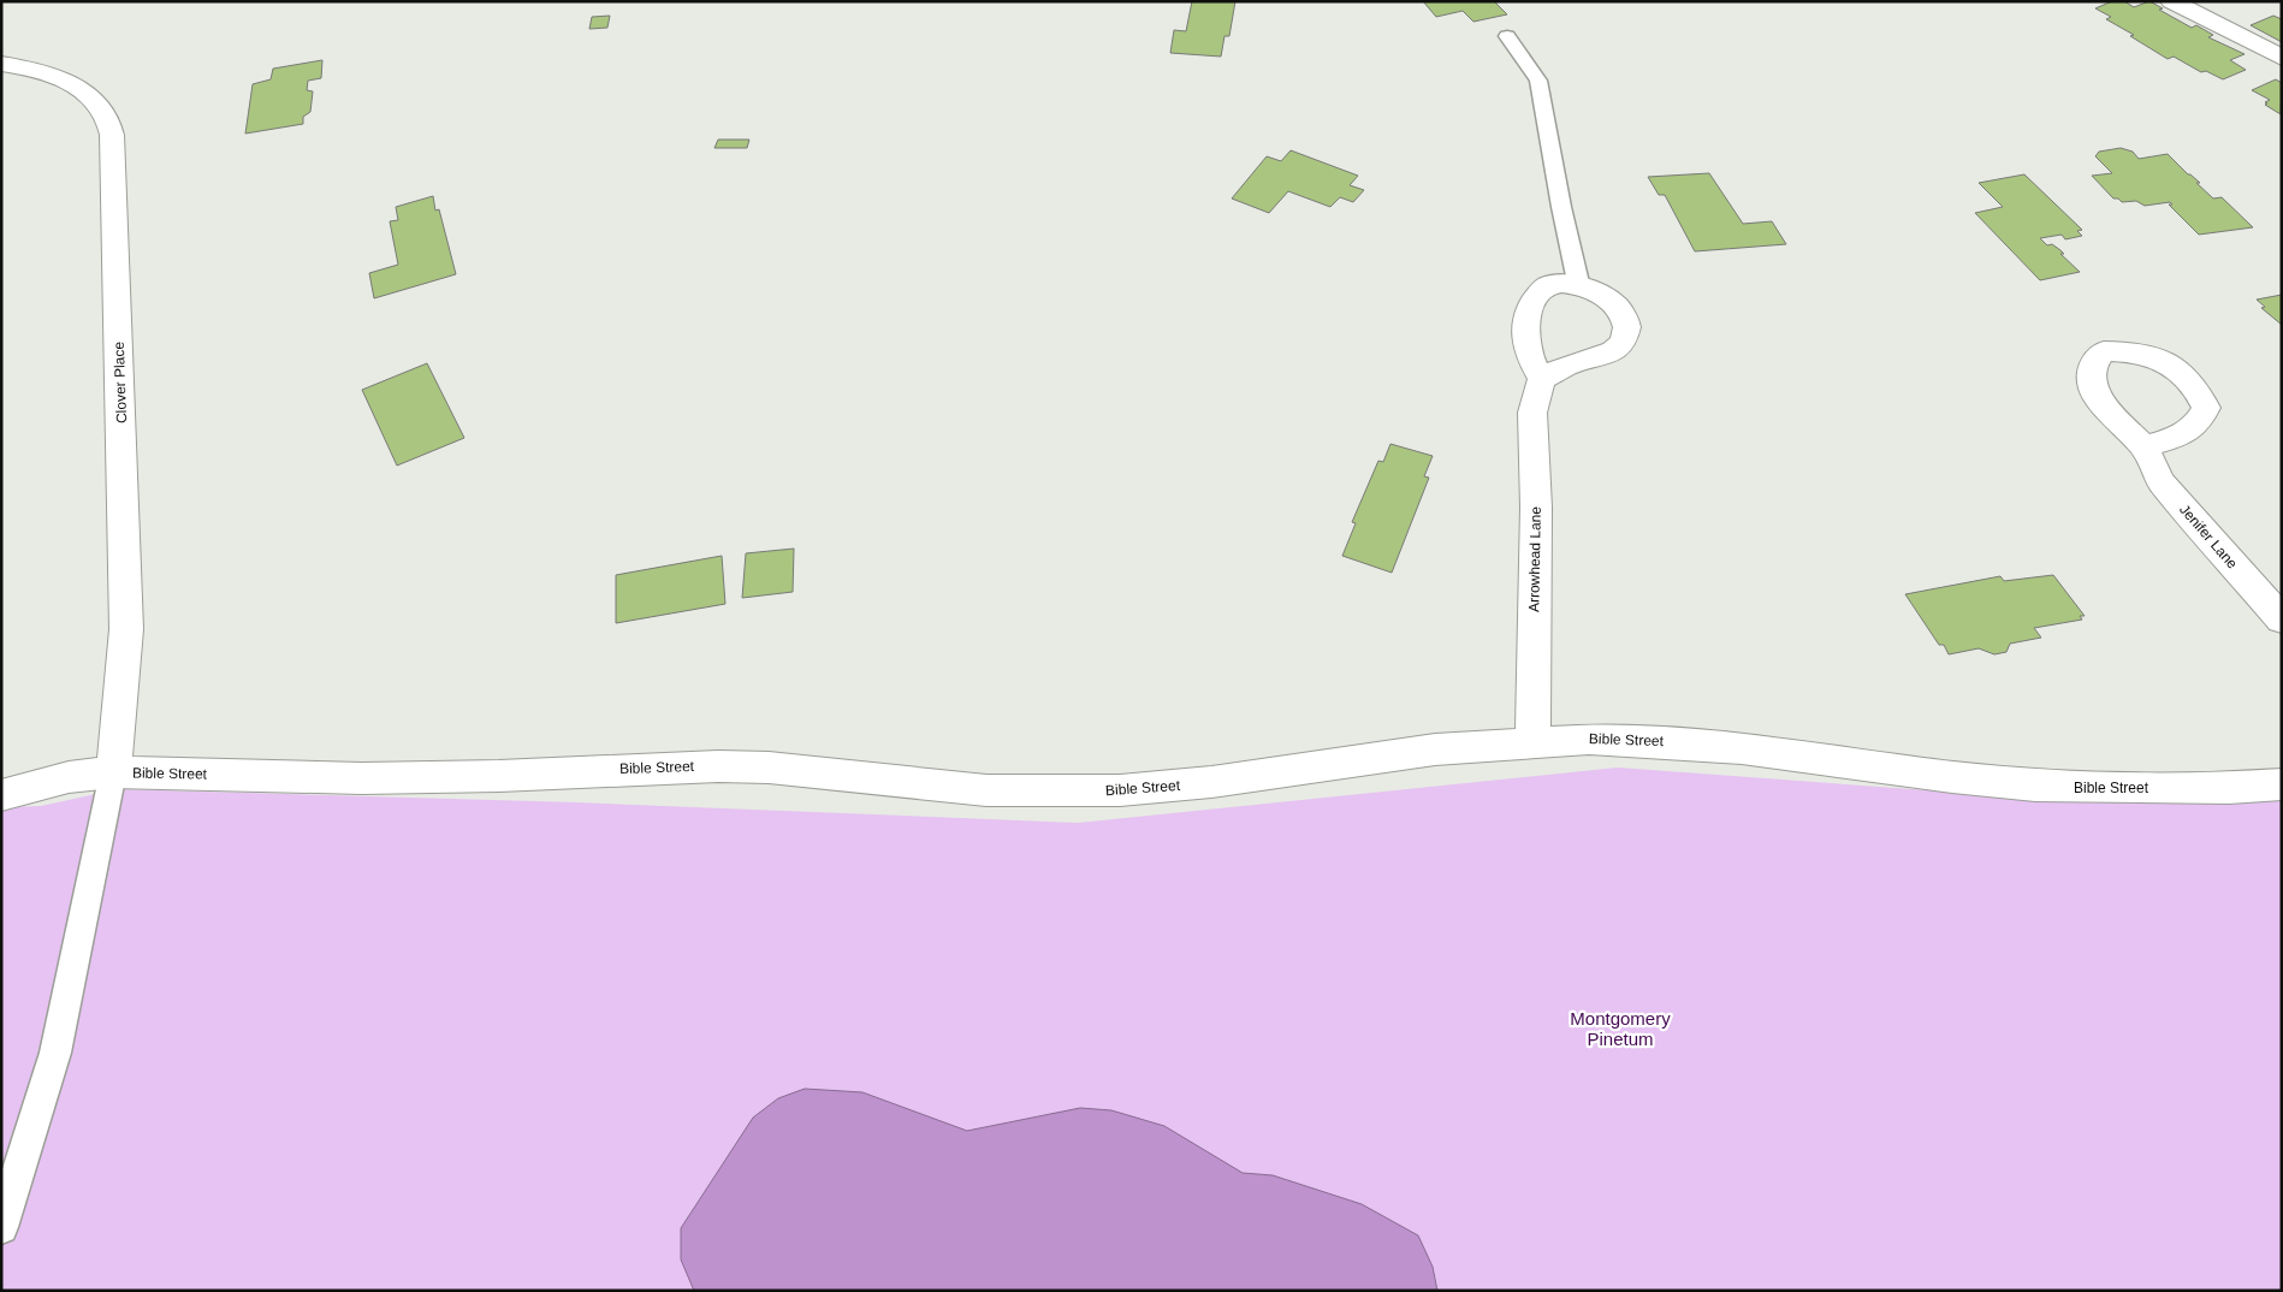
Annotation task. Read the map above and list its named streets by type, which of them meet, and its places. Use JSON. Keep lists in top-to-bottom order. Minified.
{"streets":{"street":["Clover Place","Jenifer Lane","Arrowhead Lane","Bible Street"]},"crossings":[["Clover Place","Bible Street"],["Arrowhead Lane","Bible Street"]],"parks":["Montgomery Pinetum"]}
